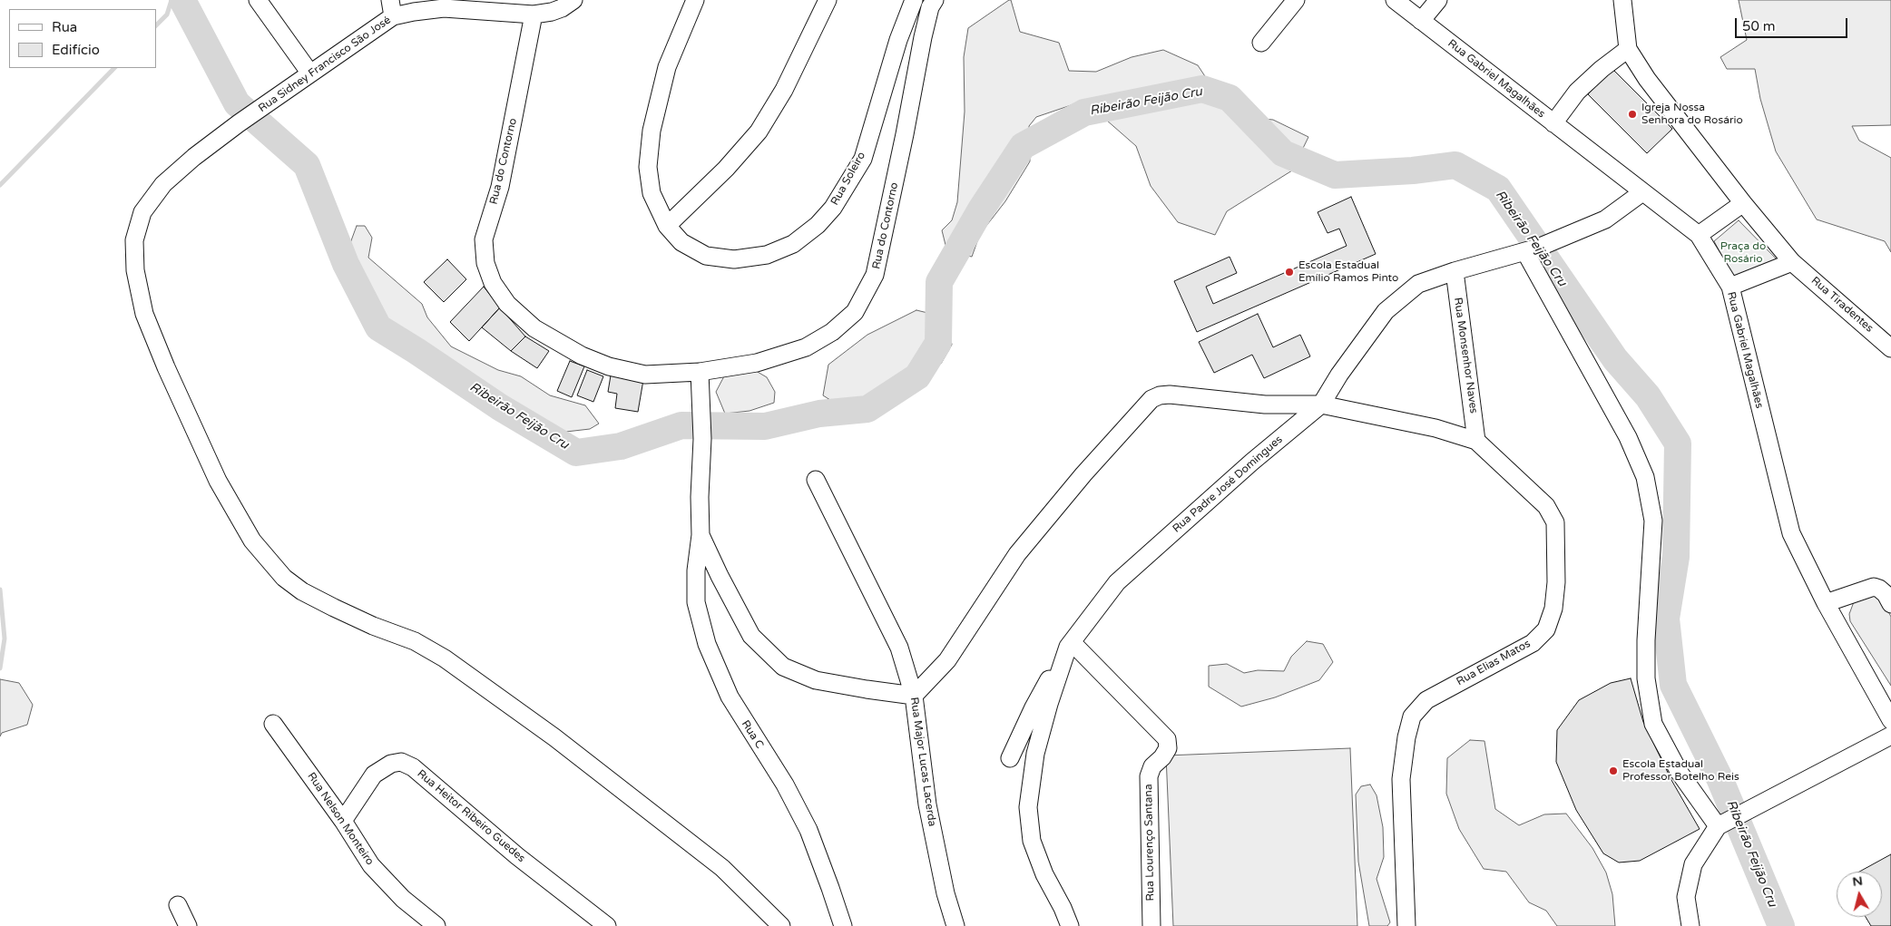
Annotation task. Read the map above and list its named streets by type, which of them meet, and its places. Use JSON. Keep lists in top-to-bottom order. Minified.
{"streets":{"street":["Rua Sidney Francisco São José","Rua Gabriel Magalhães","Rua do Contorno","Rua Soleiro","Rua Tiradentes","Rua Monsenhor Naves","Rua Padre José Domingues","Rua Elias Matos","Rua C","Rua Major Lucas Lacerda","Rua Heitor Ribeiro Guedes","Rua Nelson Monteiro","Rua Lourenço Santana"]},"crossings":[["Rua Sidney Francisco São José","Rua do Contorno"],["Rua Gabriel Magalhães","Rua Padre José Domingues"],["Rua Monsenhor Naves","Rua Padre José Domingues"],["Rua Monsenhor Naves","Rua Elias Matos"],["Rua Padre José Domingues","Rua Elias Matos"],["Rua Padre José Domingues","Rua Lourenço Santana"],["Rua Elias Matos","Rua Major Lucas Lacerda"],["Rua Heitor Ribeiro Guedes","Rua Nelson Monteiro"]],"water":["Ribeirão Feijão Cru"],"parks":["Praça do Rosário"],"places":["Igreja Nossa Senhora do Rosário","Escola Estadual Emílio Ramos Pinto","Escola Estadual Professor Botelho Reis"],"legend":["Rua","Edifício"],"scale_bar":"50 m","north":"top"}
